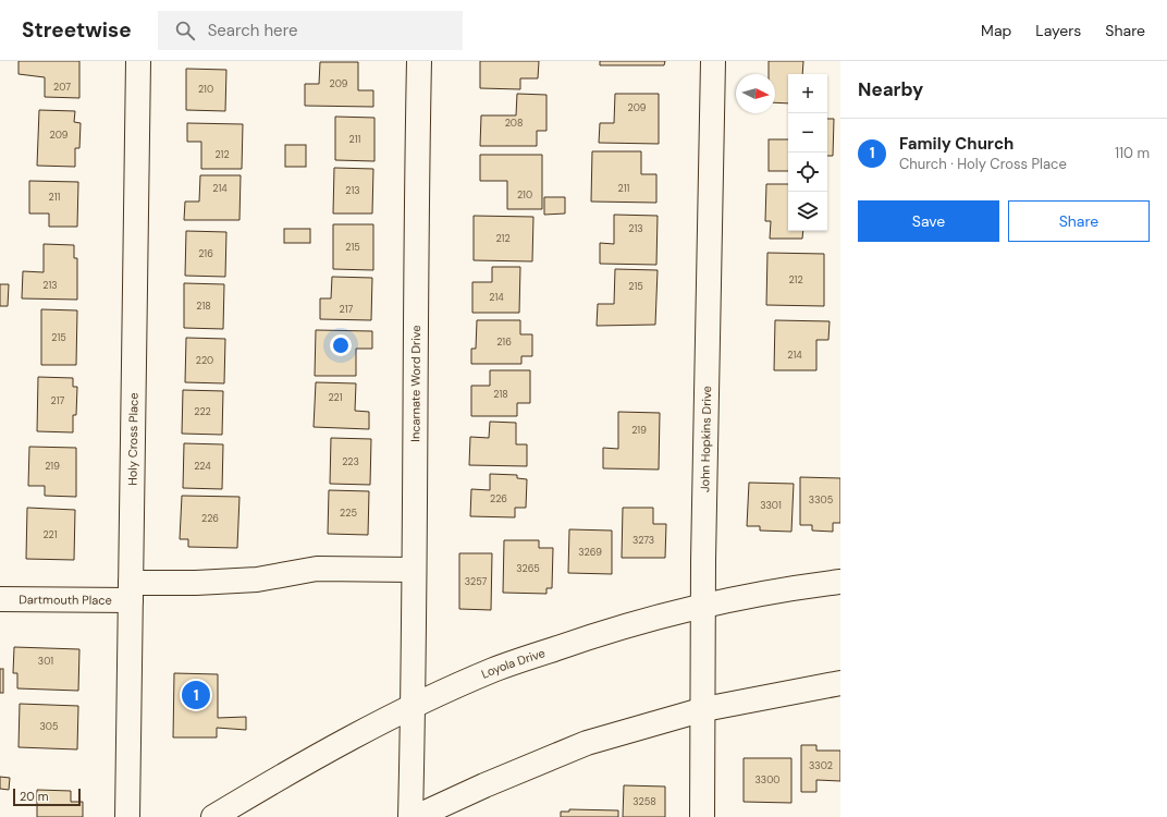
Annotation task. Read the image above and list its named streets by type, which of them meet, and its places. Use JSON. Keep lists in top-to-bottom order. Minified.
{"streets":{"street":["Incarnate Word Drive","Holy Cross Place","John Hopkins Drive","Dartmouth Place","Loyola Drive"]},"crossings":[["Incarnate Word Drive","Dartmouth Place"],["Incarnate Word Drive","Loyola Drive"],["Holy Cross Place","Dartmouth Place"],["John Hopkins Drive","Loyola Drive"]],"house_numbers":["209","207","210","209","208","209","211","212","214","211","213","210","211","213","212","215","216","212","213","215","214","218","217","215","216","214","220","218","221","217","222","219","223","219","224","226","3305","3301","225","226","221","3273","3269","3265","3257","301","305","3302","3300","3258"],"scale_bar":"20 m","north":"right","page":{"header":"Streetwise","search":"Search here","nav":["Map","Layers","Share"],"heading":"Nearby","map_buttons":["+","−"],"list":[{"mark":"1","name":"Family Church","note":"Church · Holy Cross Place","value":"110 m"}],"buttons":["Save","Share"],"pins":"1","scale":"20 m"}}
